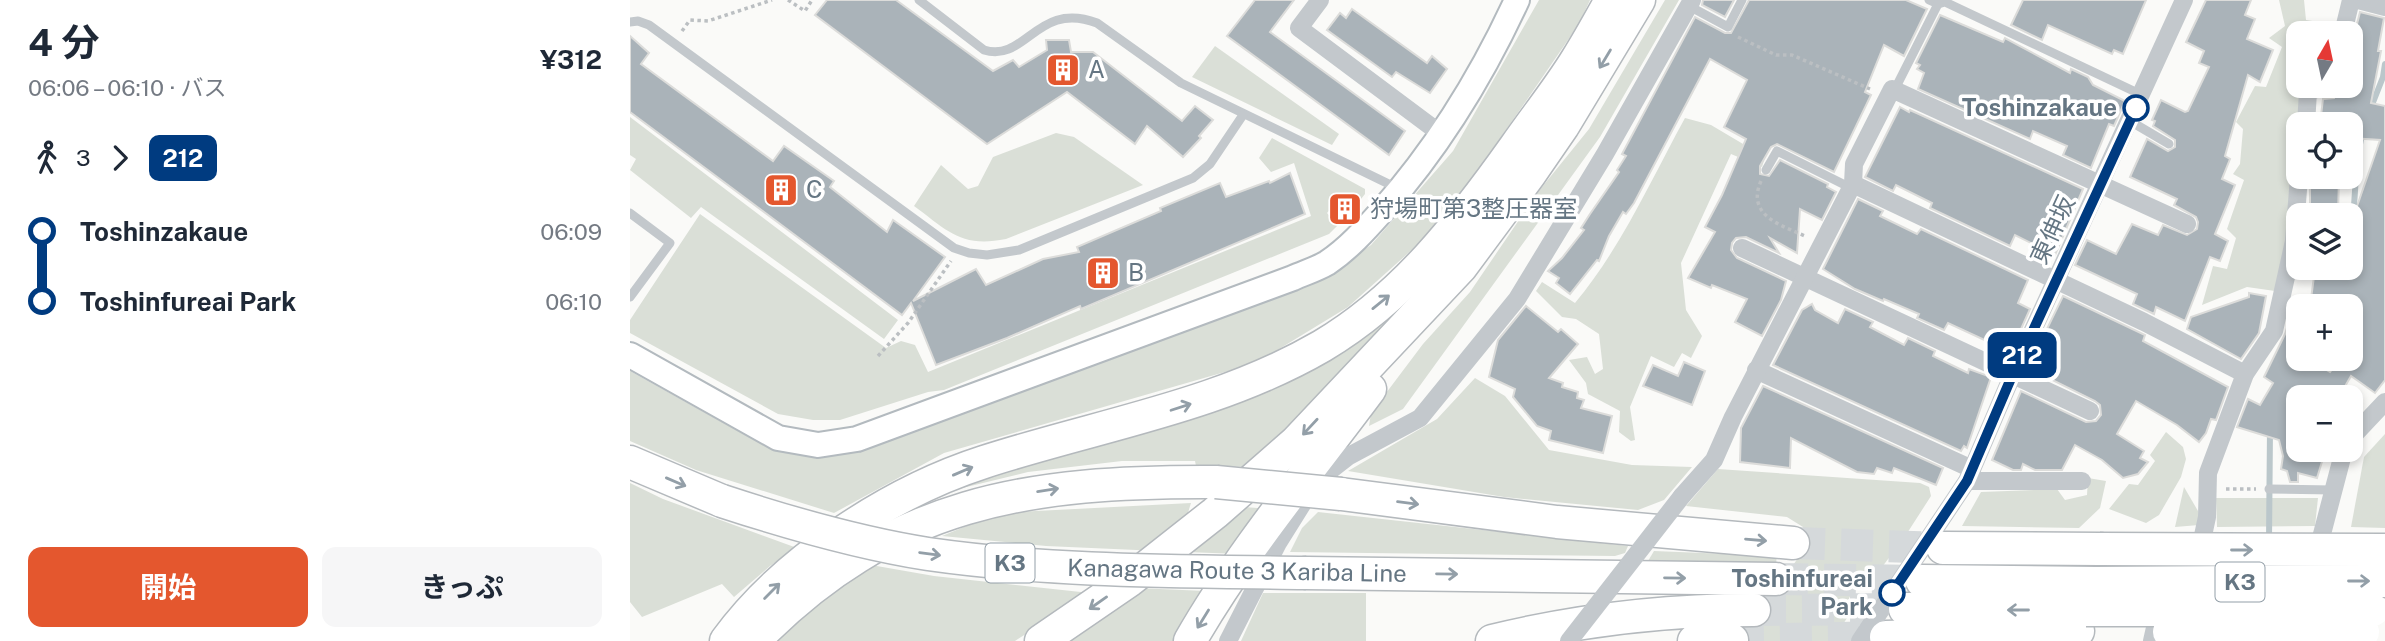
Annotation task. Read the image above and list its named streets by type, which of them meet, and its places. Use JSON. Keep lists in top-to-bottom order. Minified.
{"streets":{"highway":["K3","Kanagawa Route 3 Kariba Line"],"street":["東伸坂"]},"crossings":[["東伸坂","K3"]],"places":{"building":["A","C","狩場町第3整圧器室","B"],"other":["Toshinzakaue","Toshinfureai Park"]},"lines":["bus line 212"],"north":"top","page":{"heading":["4 分","06:06 – 06:10 · バス","¥312"],"on_map":"212","map_buttons":["+","−"],"legs":["3","212"],"list":[{"name":"Toshinzakaue","value":"06:09"},{"name":"Toshinfureai Park","value":"06:10"}],"buttons":["開始","きっぷ"]}}
